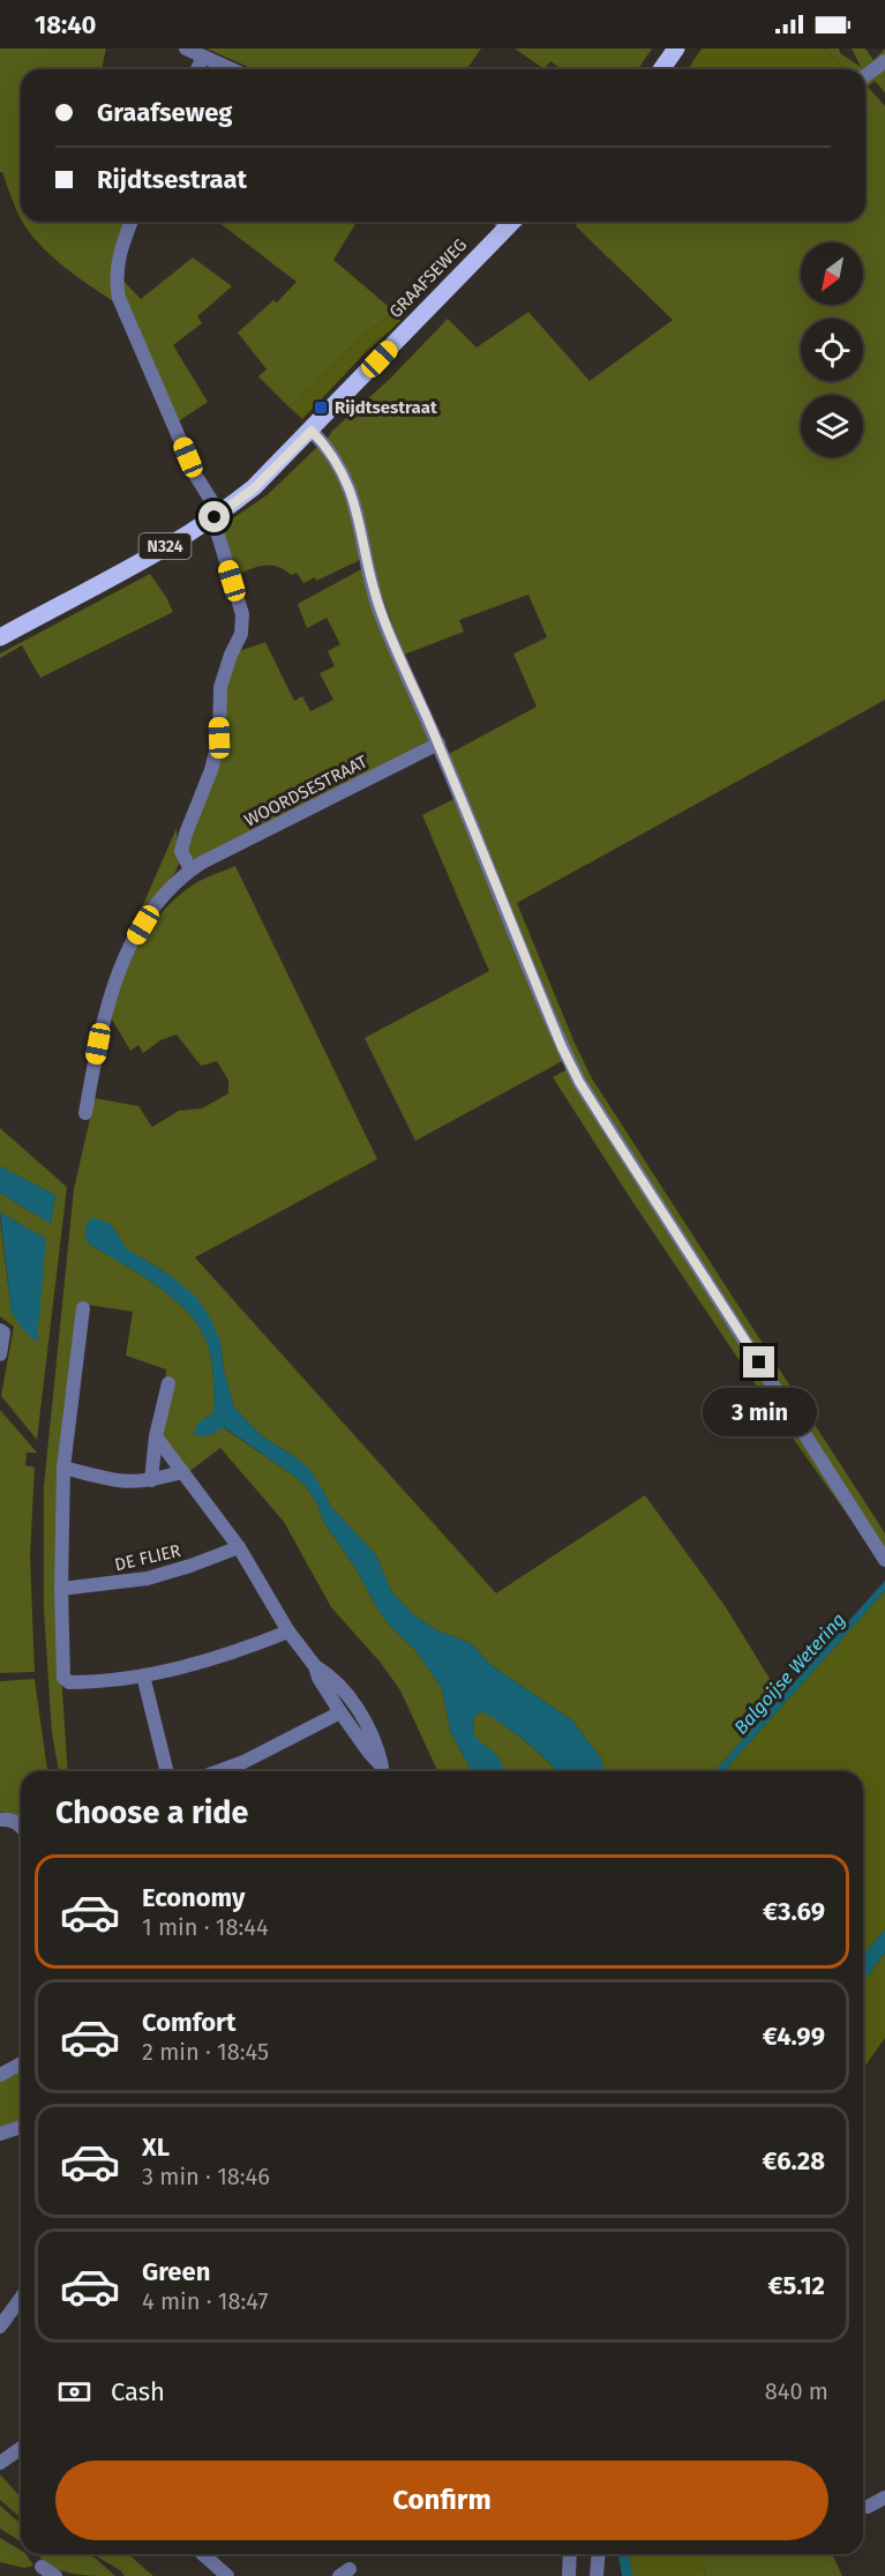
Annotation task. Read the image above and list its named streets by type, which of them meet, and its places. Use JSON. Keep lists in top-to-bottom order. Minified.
{"streets":{"main road":["GRAAFSEWEG","N324"],"street":["WOORDSESTRAAT","DE FLIER"]},"water":["Balgoijse Wetering"],"places":{"transit":["Rijdtsestraat"]},"north":"bottom left","page":{"status":"18:40","banner":["Graafseweg","Rijdtsestraat"],"bubble":"3 min","heading":"Choose a ride","list":[{"name":"Economy","note":"1 min · 18:44","value":"€3.69"},{"name":"Comfort","note":"2 min · 18:45","value":"€4.99"},{"name":"XL","note":"3 min · 18:46","value":"€6.28"},{"name":"Green","note":"4 min · 18:47","value":"€5.12"}],"pay":["Cash","840 m"],"buttons":"Confirm"}}
